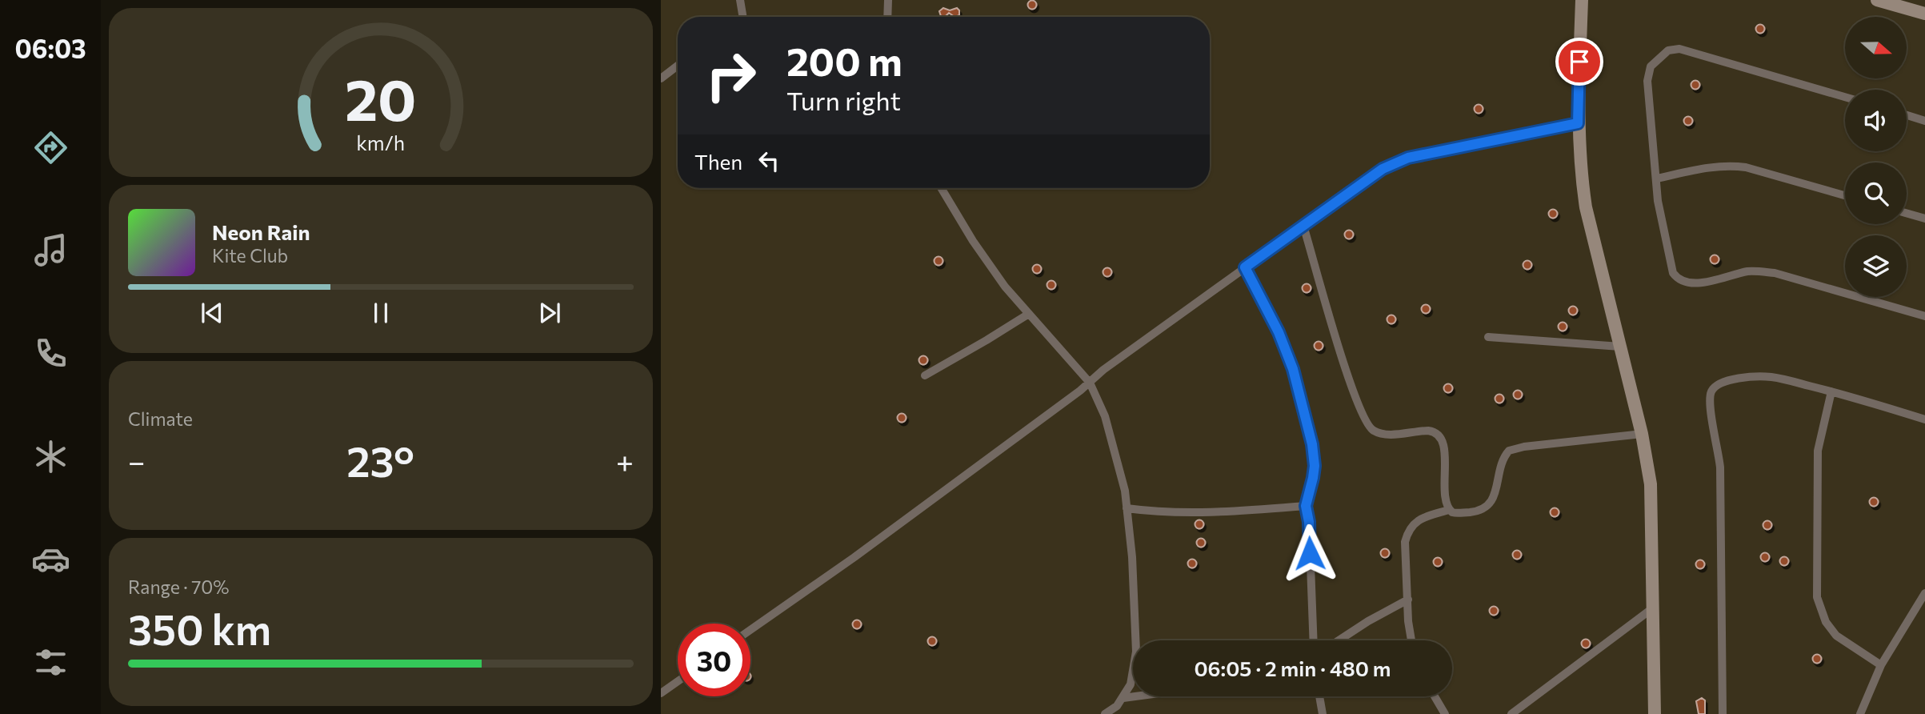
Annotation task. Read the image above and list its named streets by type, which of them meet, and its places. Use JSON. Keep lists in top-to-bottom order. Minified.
{"north":"right","page":{"tabs":"06:03","turn":["200 m","Turn right"],"then":"Then","song":["Neon Rain","Kite Club"],"tile":["Climate",["Range · 70%","350 km"]],"heat":["−","23°","+"],"limit":"30","trip":"06:05 · 2 min · 480 m","gauge":["20","km/h"]}}
